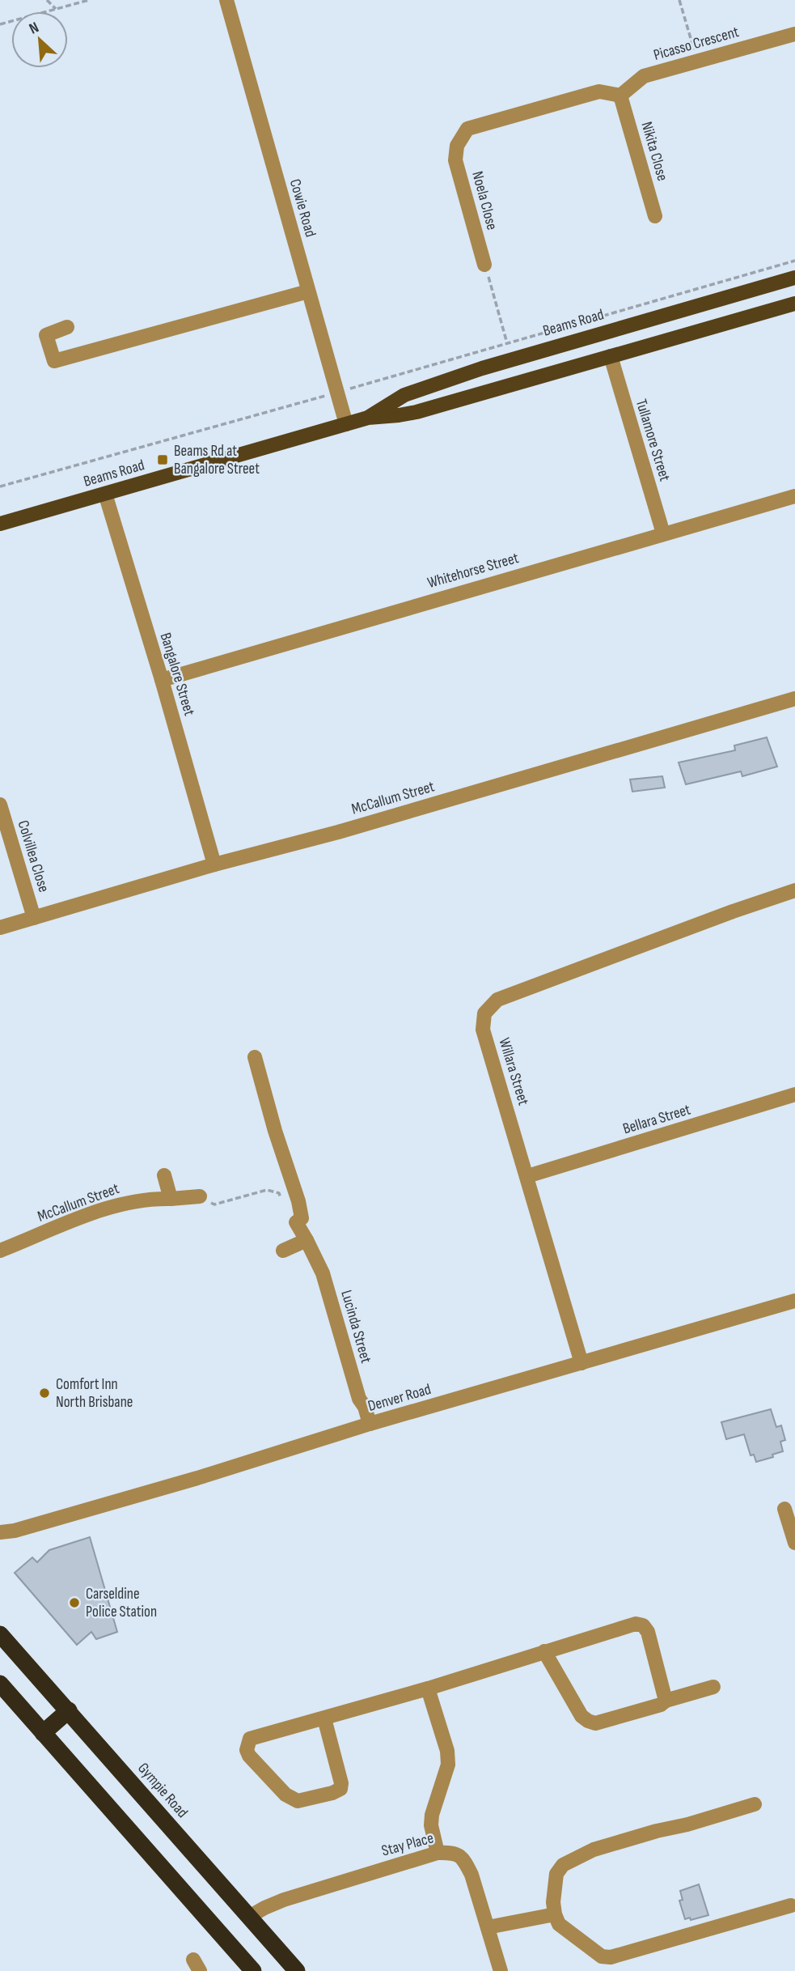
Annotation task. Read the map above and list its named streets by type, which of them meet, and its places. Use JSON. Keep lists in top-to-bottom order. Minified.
{"streets":{"highway":["Gympie Road"],"main road":["Beams Road"],"street":["Picasso Crescent","Nikita Close","Noela Close","Cowie Road","Tullamore Street","Whitehorse Street","Bangalore Street","McCallum Street","Colvillea Close","Willara Street","Bellara Street","Lucinda Street","Denver Road","Stay Place"]},"crossings":[["Picasso Crescent","Nikita Close"],["Picasso Crescent","Noela Close"],["Nikita Close","Noela Close"],["Cowie Road","Beams Road"],["Beams Road","Tullamore Street"],["Beams Road","Bangalore Street"],["Tullamore Street","Whitehorse Street"],["Whitehorse Street","Bangalore Street"],["Bangalore Street","McCallum Street"],["McCallum Street","Colvillea Close"],["Willara Street","Bellara Street"],["Willara Street","Denver Road"],["Lucinda Street","Denver Road"],["Gympie Road","Stay Place"]],"places":{"transit":["Beams Rd at Bangalore Street"],"other":["Comfort Inn North Brisbane","Carseldine Police Station"]},"north":"top left"}
